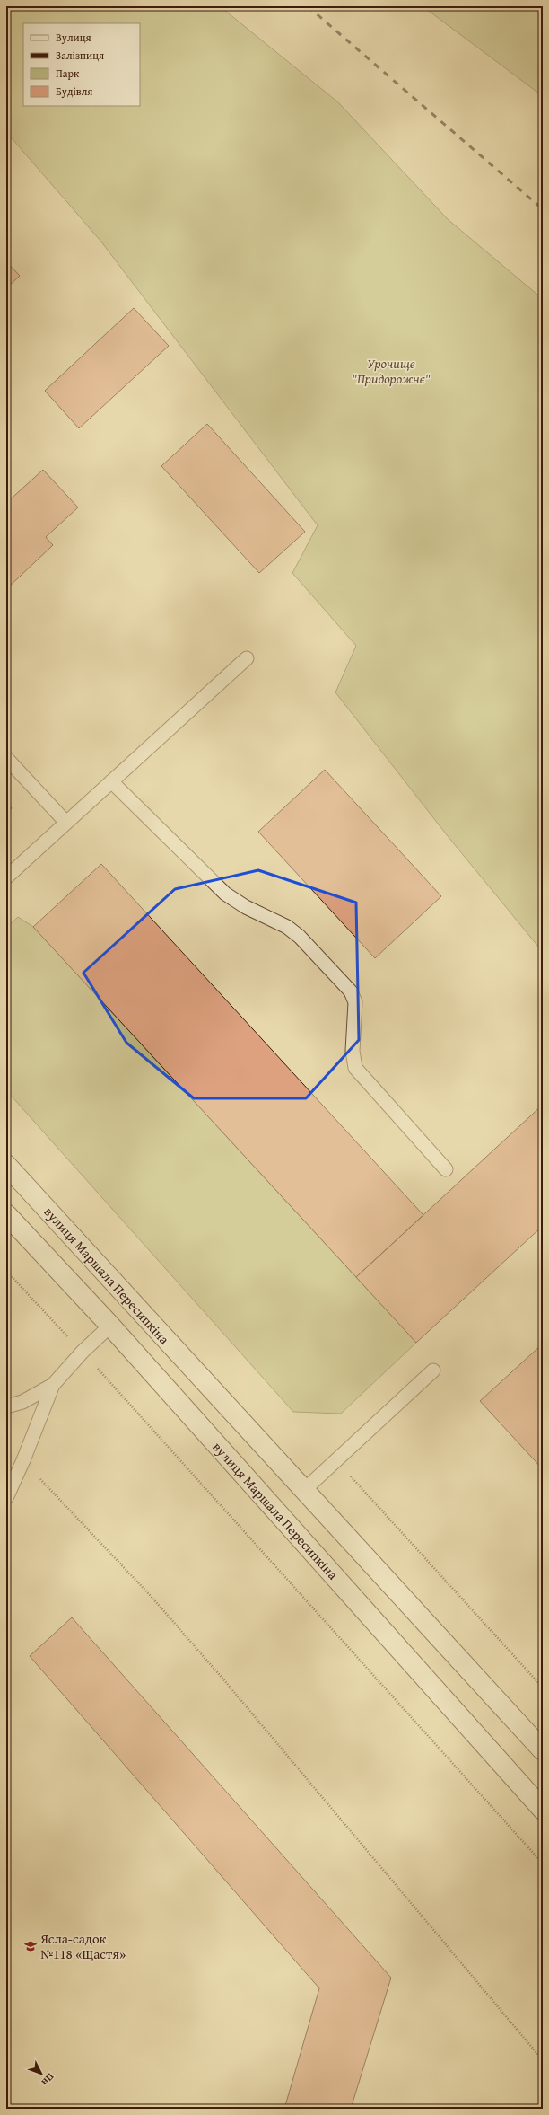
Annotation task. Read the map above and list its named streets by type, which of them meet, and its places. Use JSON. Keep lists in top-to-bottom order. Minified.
{"streets":{"main road":["вулиця Маршала Пересипкіна"]},"parks":["Урочище \"Придорожнє\""],"places":{"school or university":["Ясла-садок №118 «Щастя»"]},"legend":["Вулиця","Залізниця","Парк","Будівля"],"north":"bottom right"}
